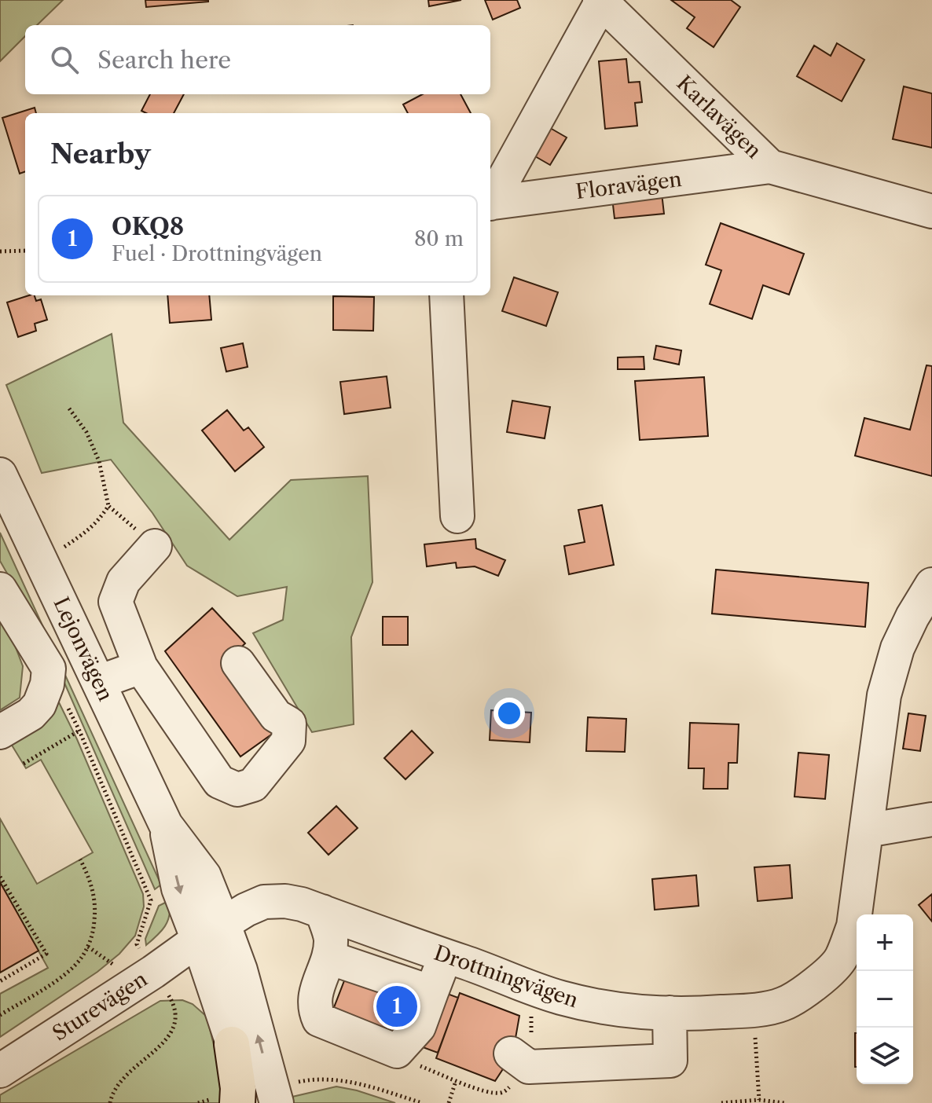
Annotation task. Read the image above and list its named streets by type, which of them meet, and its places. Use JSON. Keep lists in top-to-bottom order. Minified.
{"streets":{"street":["Karlavägen","Floravägen","Lejonvägen","Drottningvägen","Sturevägen"]},"crossings":[["Karlavägen","Floravägen"],["Lejonvägen","Drottningvägen"],["Lejonvägen","Sturevägen"],["Drottningvägen","Sturevägen"]],"page":{"search":"Search here","heading":"Nearby","list":[{"mark":"1","name":"OKQ8","note":"Fuel · Drottningvägen","value":"80 m"}],"map_buttons":["+","−"],"pins":"1"}}
